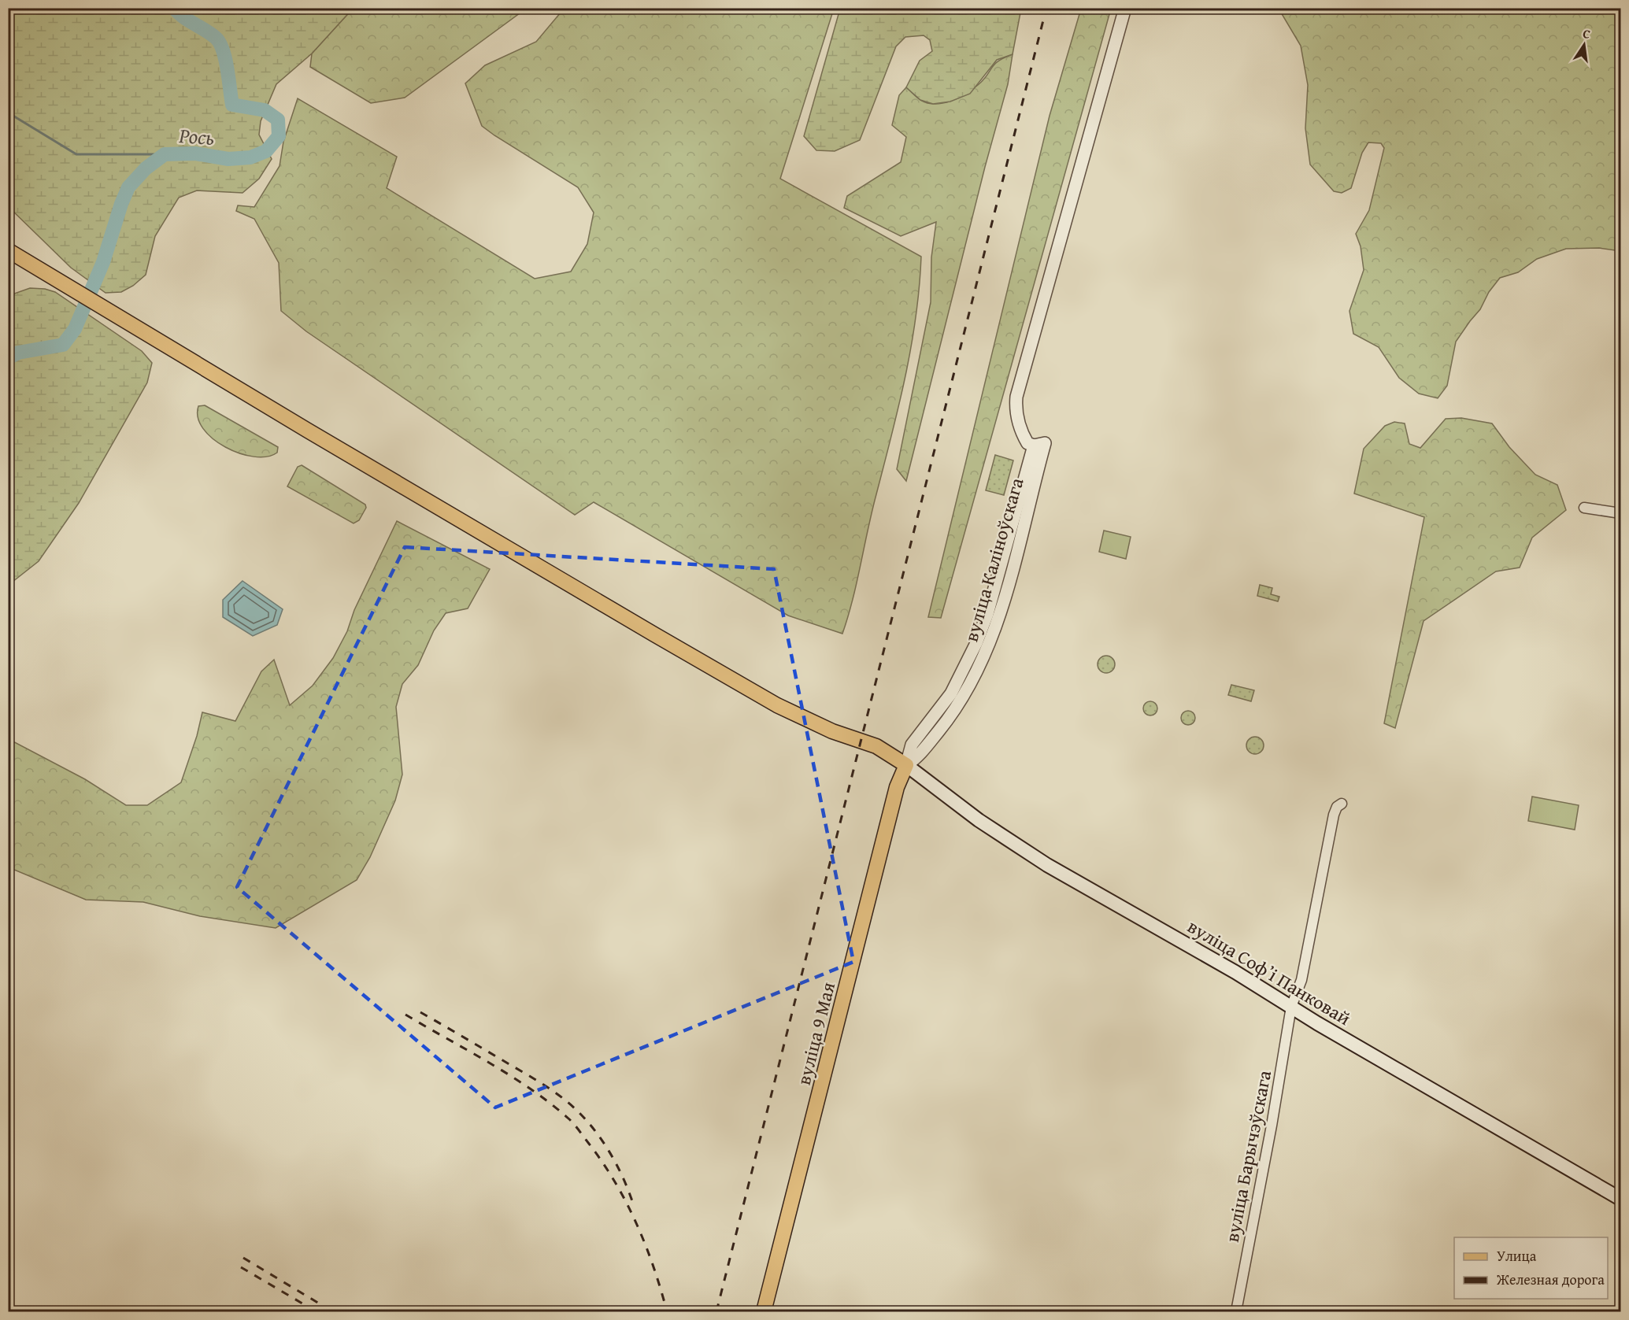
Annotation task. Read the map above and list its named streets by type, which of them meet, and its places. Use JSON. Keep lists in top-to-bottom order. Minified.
{"streets":{"main road":["вуліца Софʼі Панковай","вуліца 9 Мая"],"street":["вуліца Каліноўскага","вуліца Барычэўскага"]},"crossings":[["вуліца Каліноўскага","вуліца Софʼі Панковай"],["вуліца Каліноўскага","вуліца 9 Мая"],["вуліца Софʼі Панковай","вуліца 9 Мая"],["вуліца Софʼі Панковай","вуліца Барычэўскага"]],"water":["Рось"],"legend":["Улица","Железная дорога"],"north":"top"}
